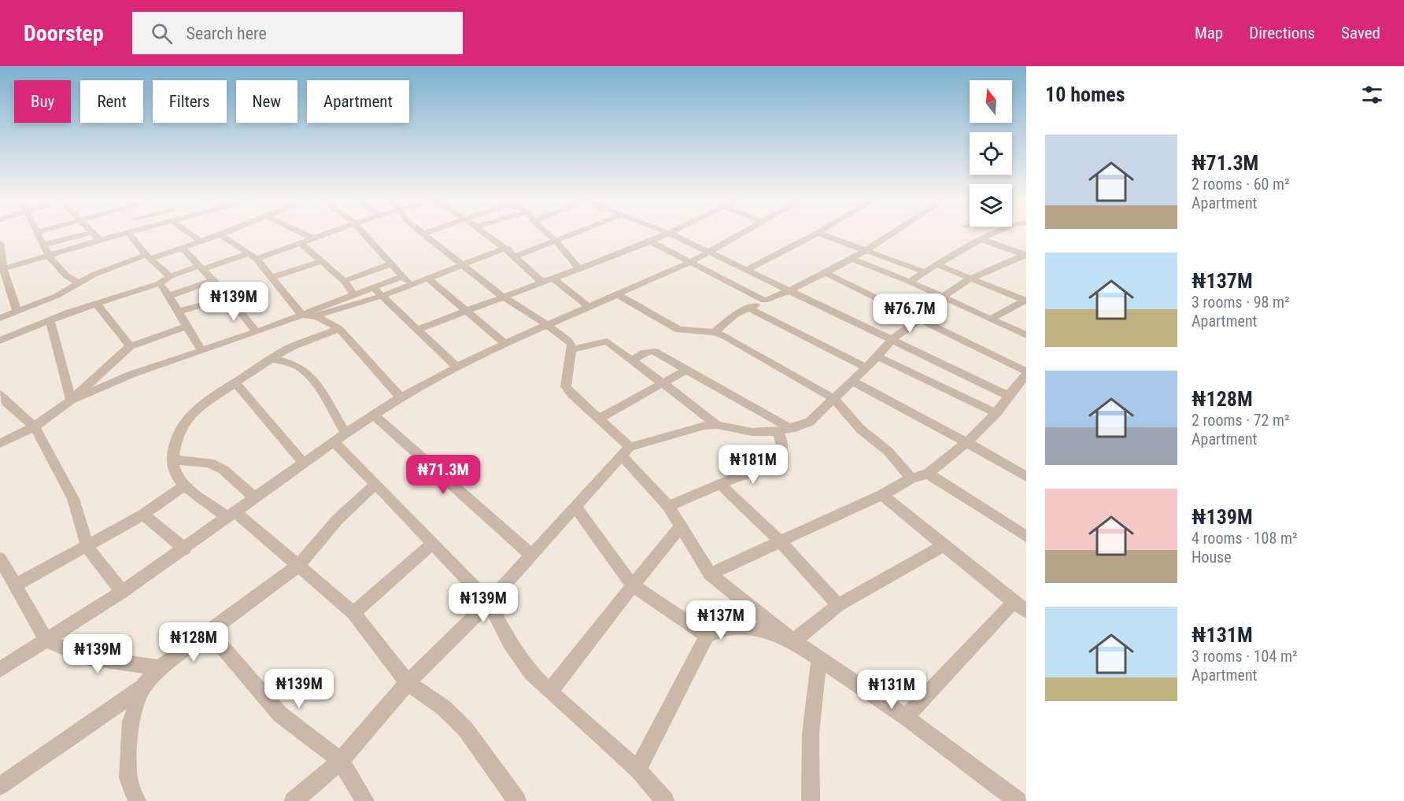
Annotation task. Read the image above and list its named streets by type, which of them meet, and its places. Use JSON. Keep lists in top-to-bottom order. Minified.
{"north":"top","page":{"header":"Doorstep","search":"Search here","nav":["Map","Directions","Saved"],"heading":"10 homes","chip":["Buy","Rent","Filters","New","Apartment"],"list":[{"name":"₦71.3M","note":"2 rooms · 60 m² · Apartment"},{"name":"₦137M","note":"3 rooms · 98 m² · Apartment"},{"name":"₦128M","note":"2 rooms · 72 m² · Apartment"},{"name":"₦139M","note":"4 rooms · 108 m² · House"},{"name":"₦131M","note":"3 rooms · 104 m² · Apartment"}],"price":["₦139M","₦76.7M","₦181M","₦71.3M","₦139M","₦137M","₦128M","₦139M","₦139M","₦131M"]}}
